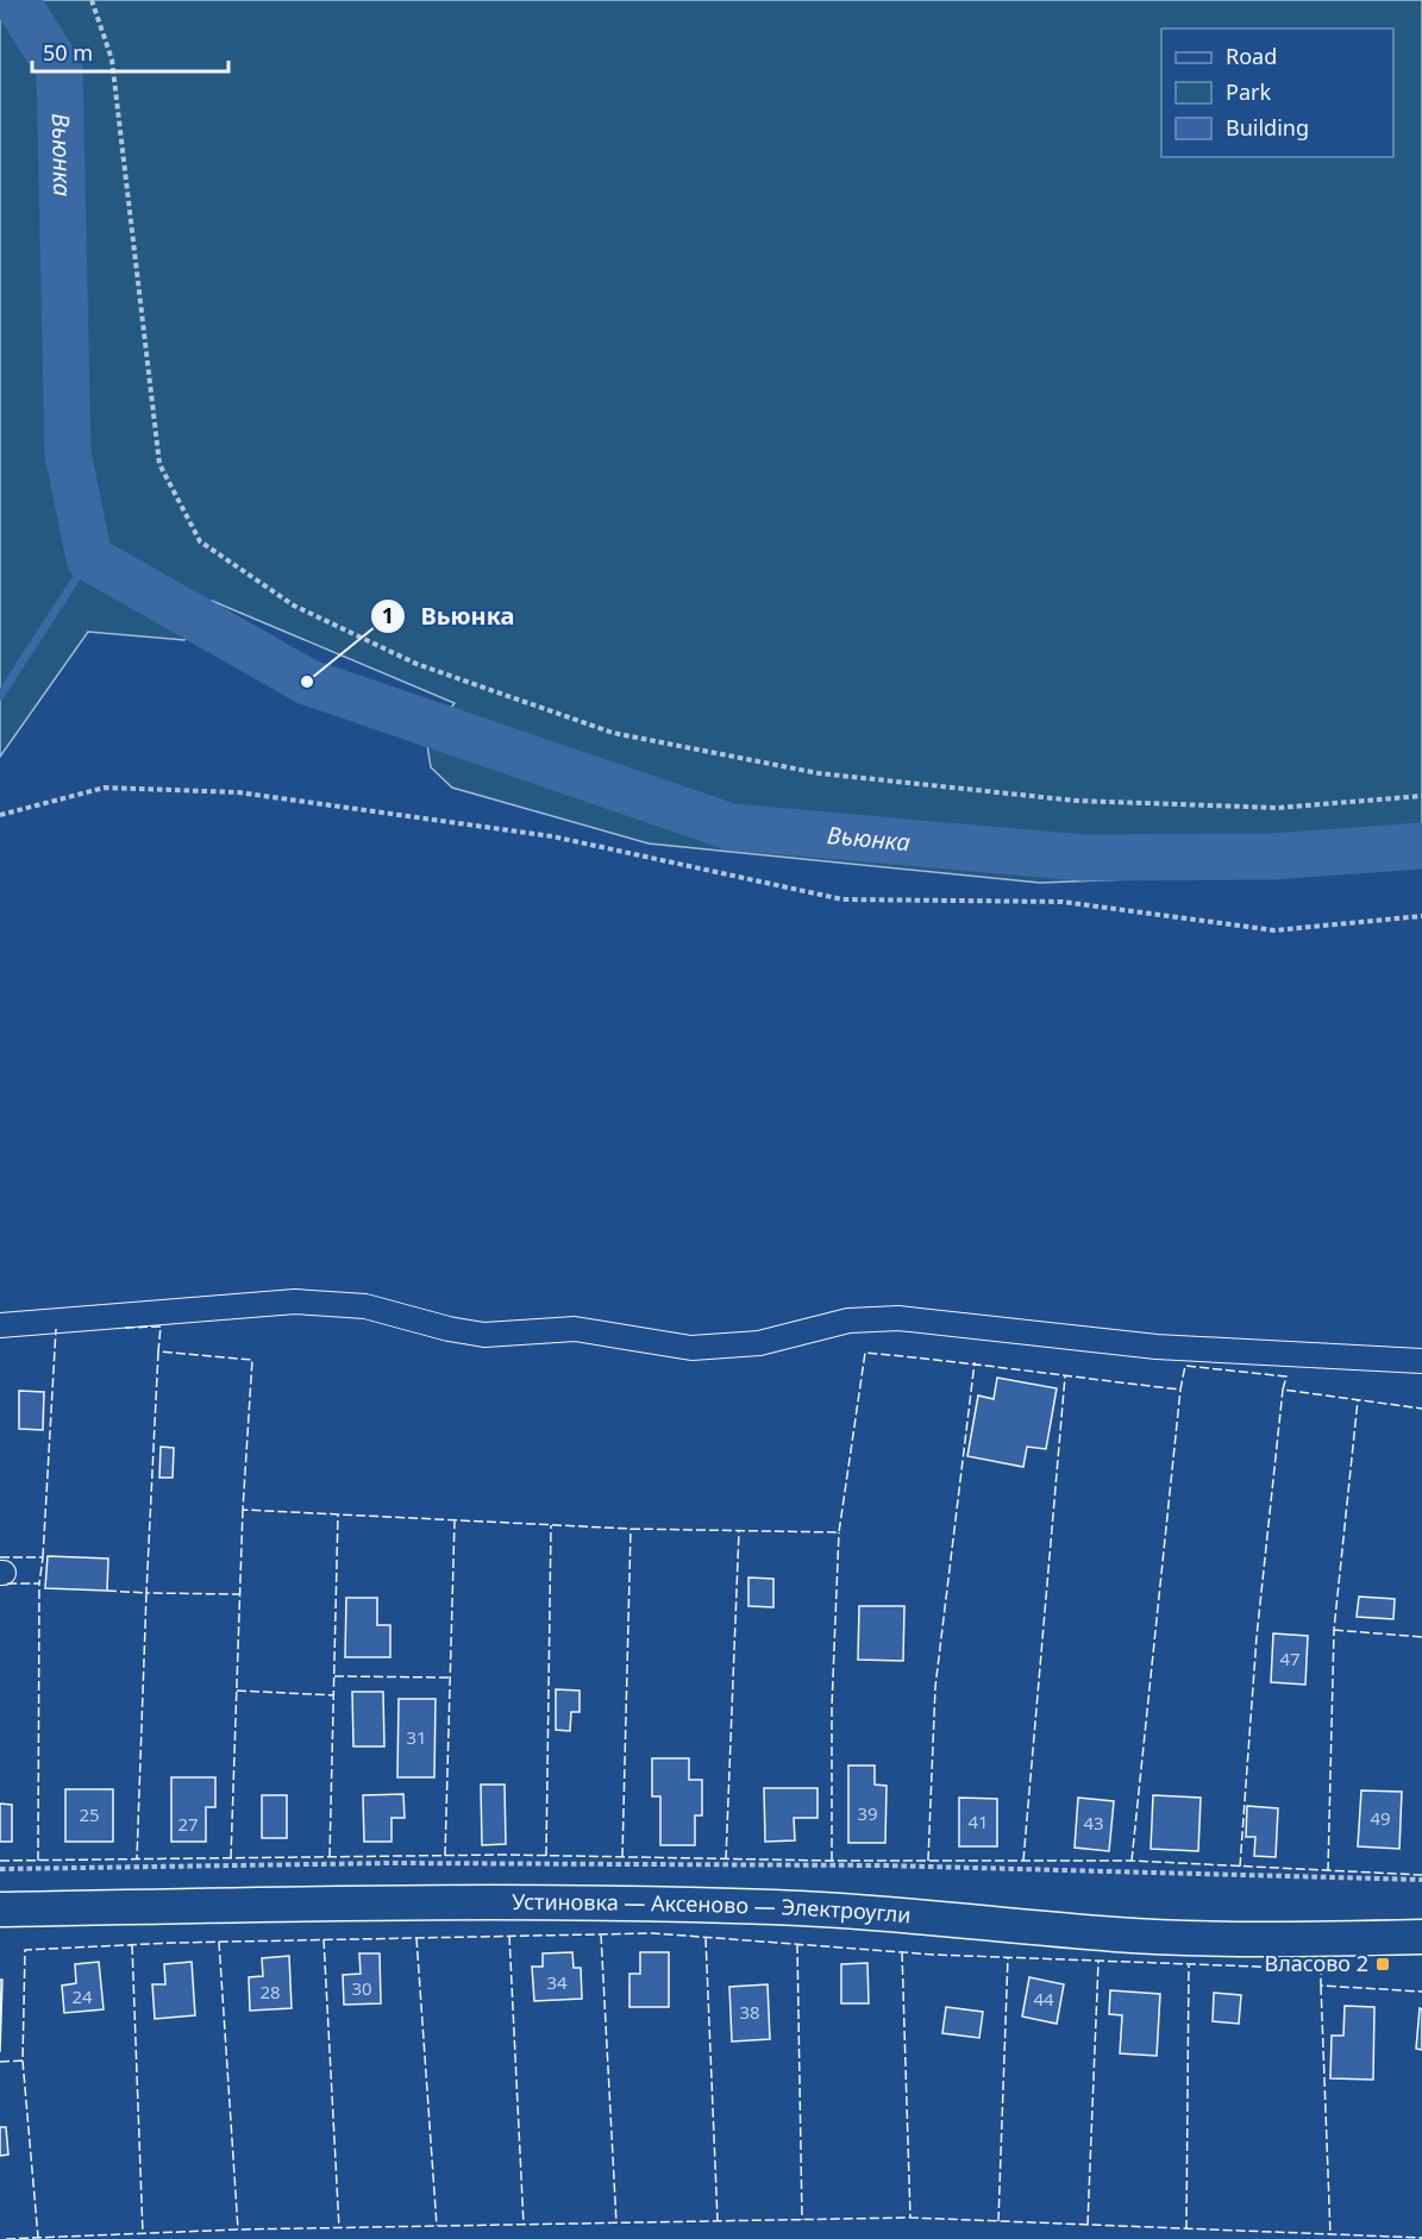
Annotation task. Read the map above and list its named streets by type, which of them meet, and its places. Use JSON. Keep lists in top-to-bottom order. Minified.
{"streets":{"main road":["Устиновка — Аксеново — Электроугли"]},"water":["Вьюнка"],"places":{"other":["Вьюнка"],"transit":["Власово 2"]},"house_numbers":["47","31","39","25","49","41","43","27","34","30","28","24","44","38"],"legend":["Road","Park","Building"],"scale_bar":"50 m"}
